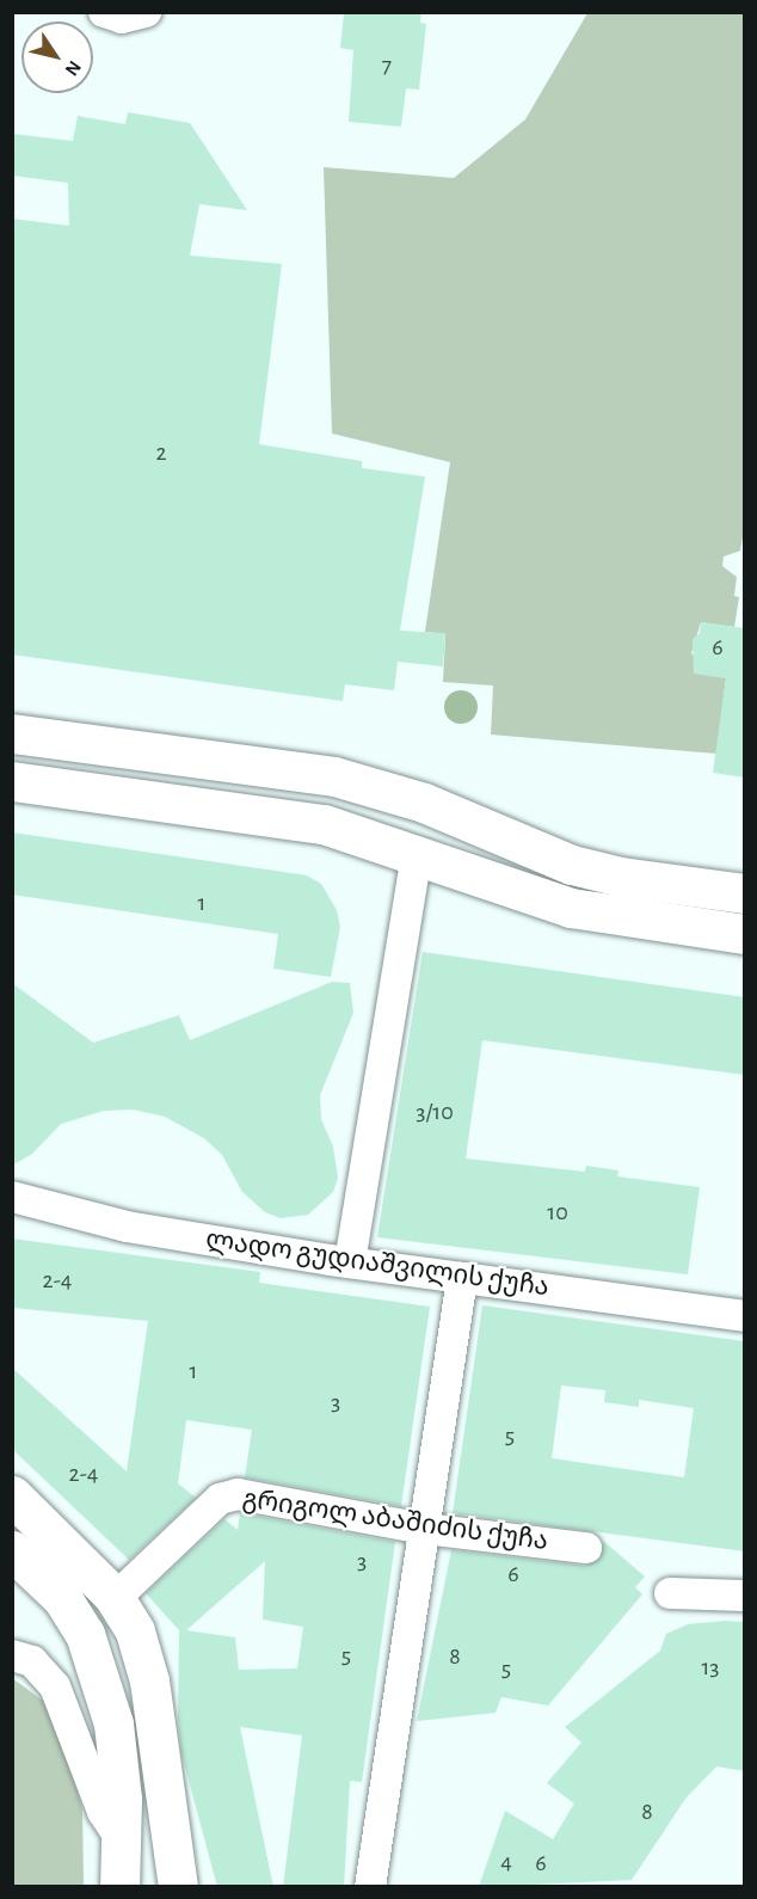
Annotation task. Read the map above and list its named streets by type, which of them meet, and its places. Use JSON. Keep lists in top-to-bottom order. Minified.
{"streets":{"street":["ლადო გუდიაშვილის ქუჩა","გრიგოლ აბაშიძის ქუჩა"]},"house_numbers":["7","2","6","1","3/10","10","2-4","1","3","5","2-4","3","6","5","8","13","5","8","4","6"],"north":"bottom right"}
